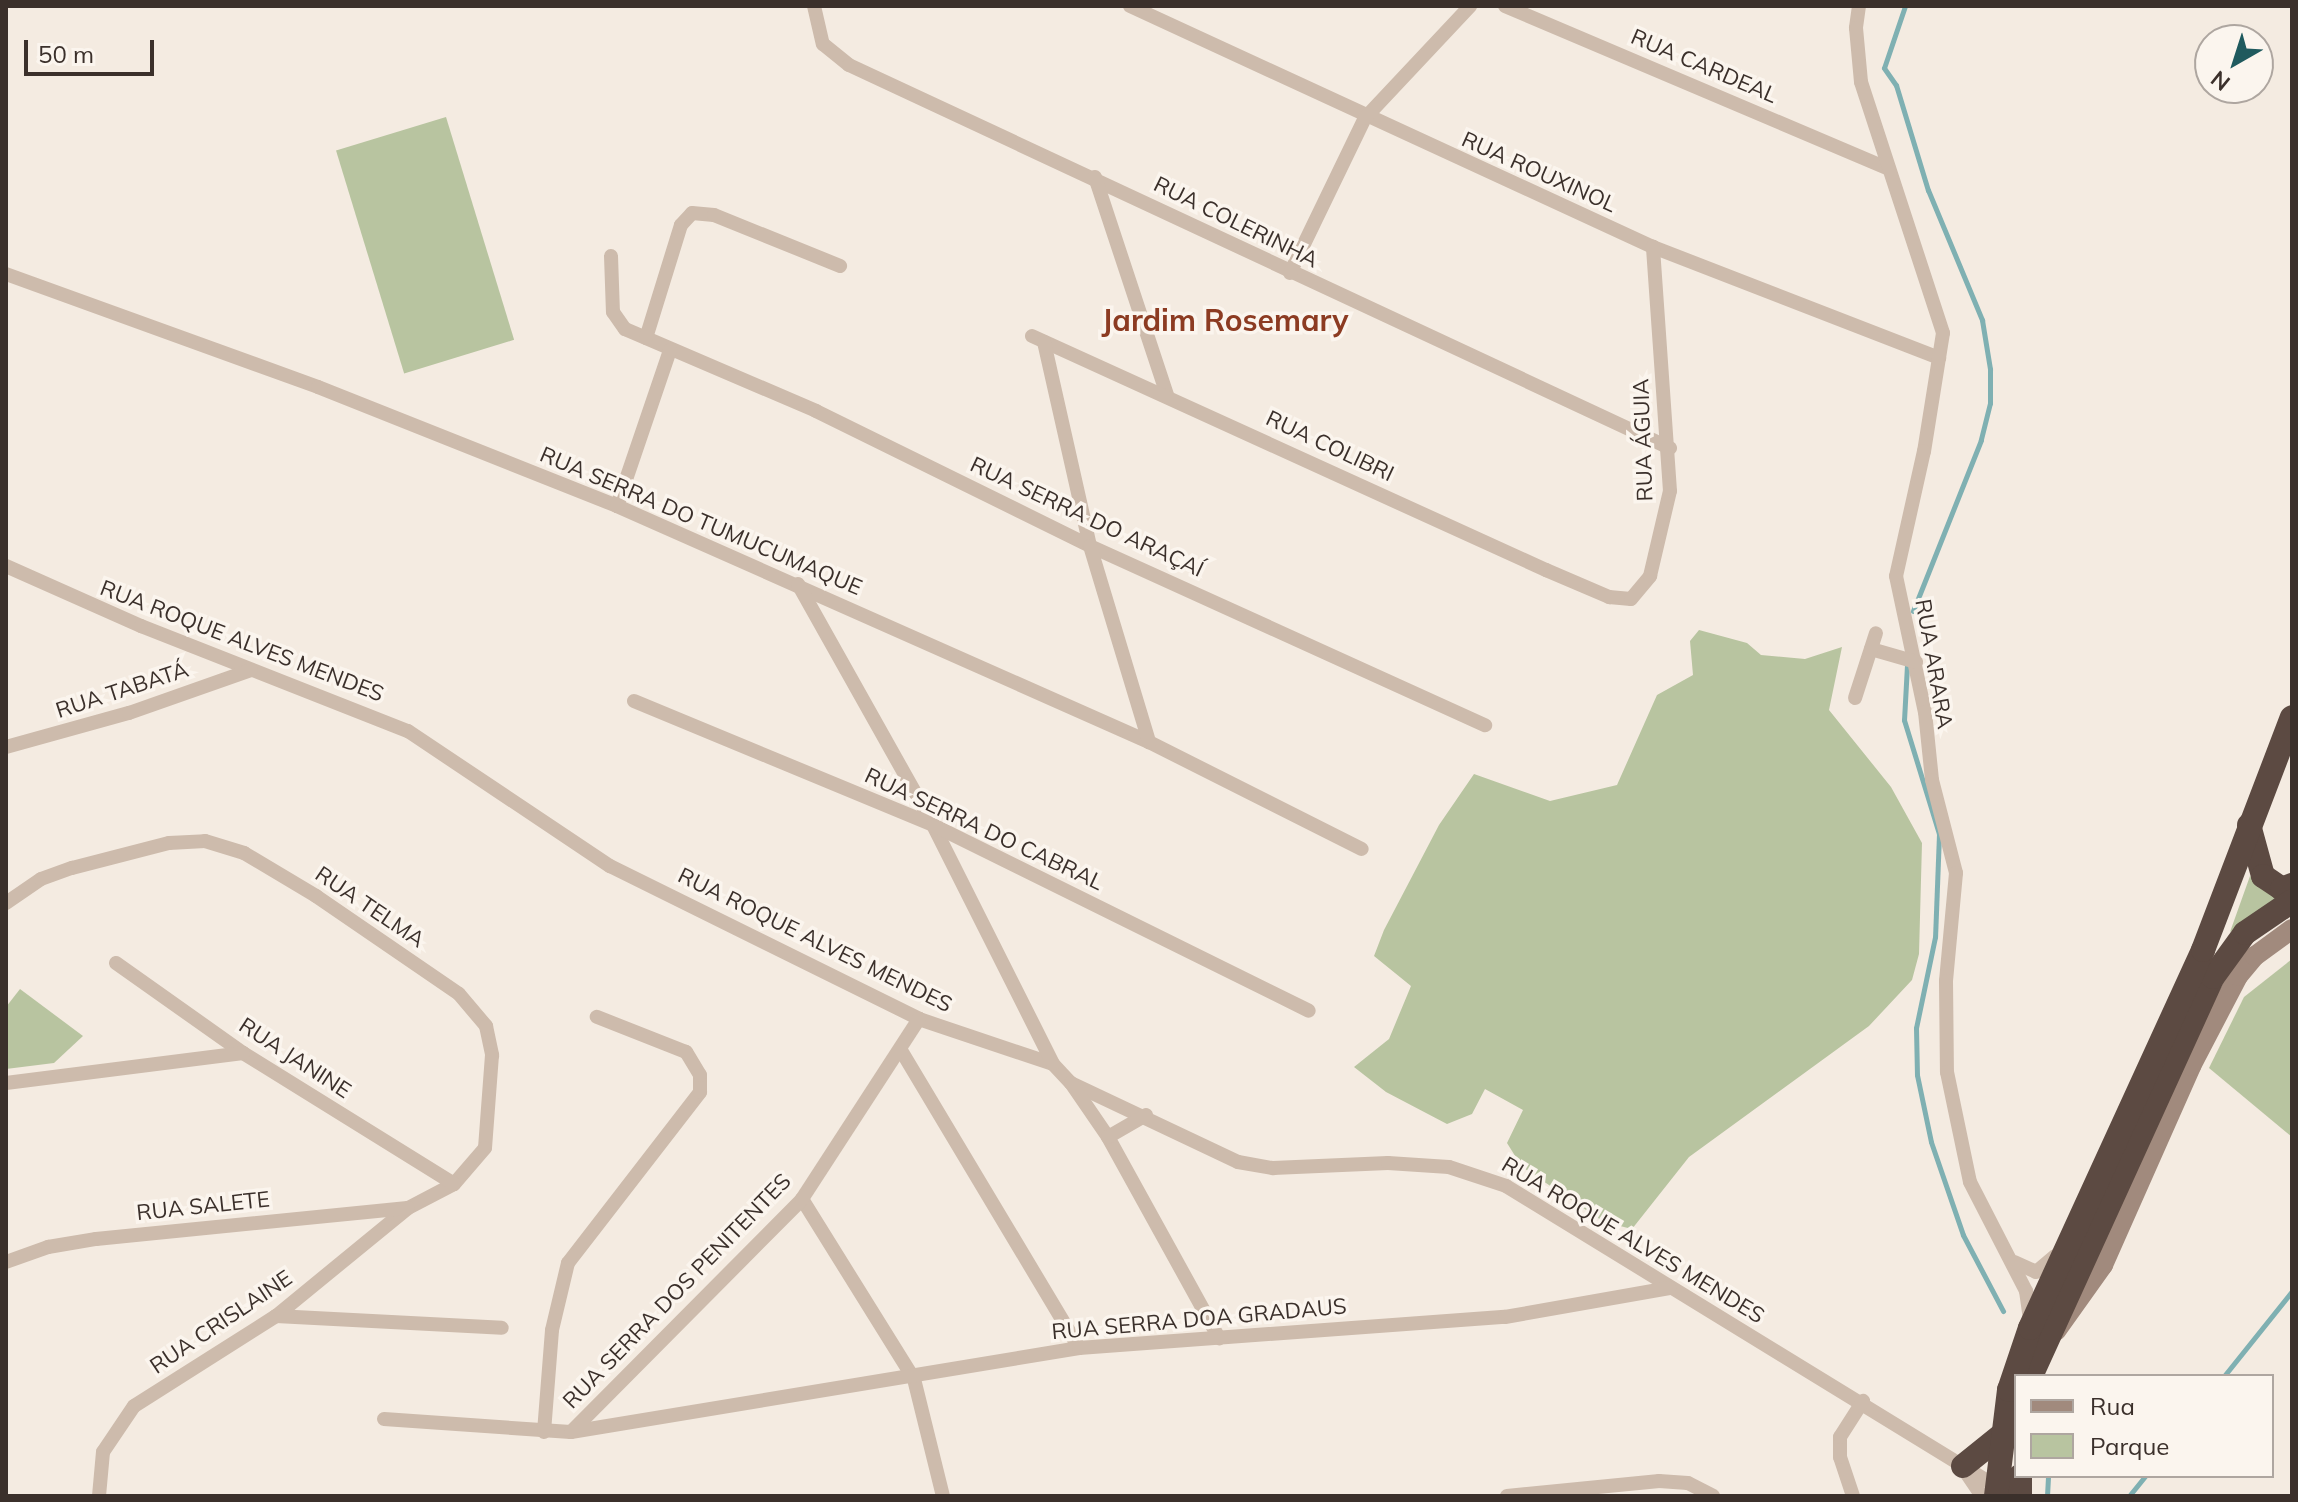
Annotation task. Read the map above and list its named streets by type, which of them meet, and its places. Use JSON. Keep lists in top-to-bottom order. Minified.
{"streets":{"street":["RUA CARDEAL","RUA ROUXINOL","RUA COLERINHA","RUA ÁGUIA","RUA COLIBRI","RUA SERRA DO ARAÇAÍ","RUA SERRA DO TUMUCUMAQUE","RUA ROQUE ALVES MENDES","RUA ARARA","RUA TABATÁ","RUA SERRA DO CABRAL","RUA TELMA","RUA JANINE","RUA SALETE","RUA SERRA DOS PENITENTES","RUA SERRA DOA GRADAUS","RUA CRISLAINE"]},"crossings":[["RUA CARDEAL","RUA ARARA"],["RUA ROUXINOL","RUA ÁGUIA"],["RUA ROUXINOL","RUA ARARA"],["RUA COLERINHA","RUA ÁGUIA"],["RUA ÁGUIA","RUA COLIBRI"],["RUA COLIBRI","RUA SERRA DO ARAÇAÍ"],["RUA ROQUE ALVES MENDES","RUA TABATÁ"],["RUA ROQUE ALVES MENDES","RUA SERRA DOS PENITENTES"],["RUA ROQUE ALVES MENDES","RUA SERRA DOA GRADAUS"],["RUA TELMA","RUA JANINE"],["RUA TELMA","RUA SALETE"],["RUA TELMA","RUA CRISLAINE"],["RUA SALETE","RUA CRISLAINE"],["RUA SERRA DOS PENITENTES","RUA SERRA DOA GRADAUS"]],"districts":["Jardim Rosemary"],"legend":["Rua","Parque"],"scale_bar":"50 m","north":"bottom left"}
